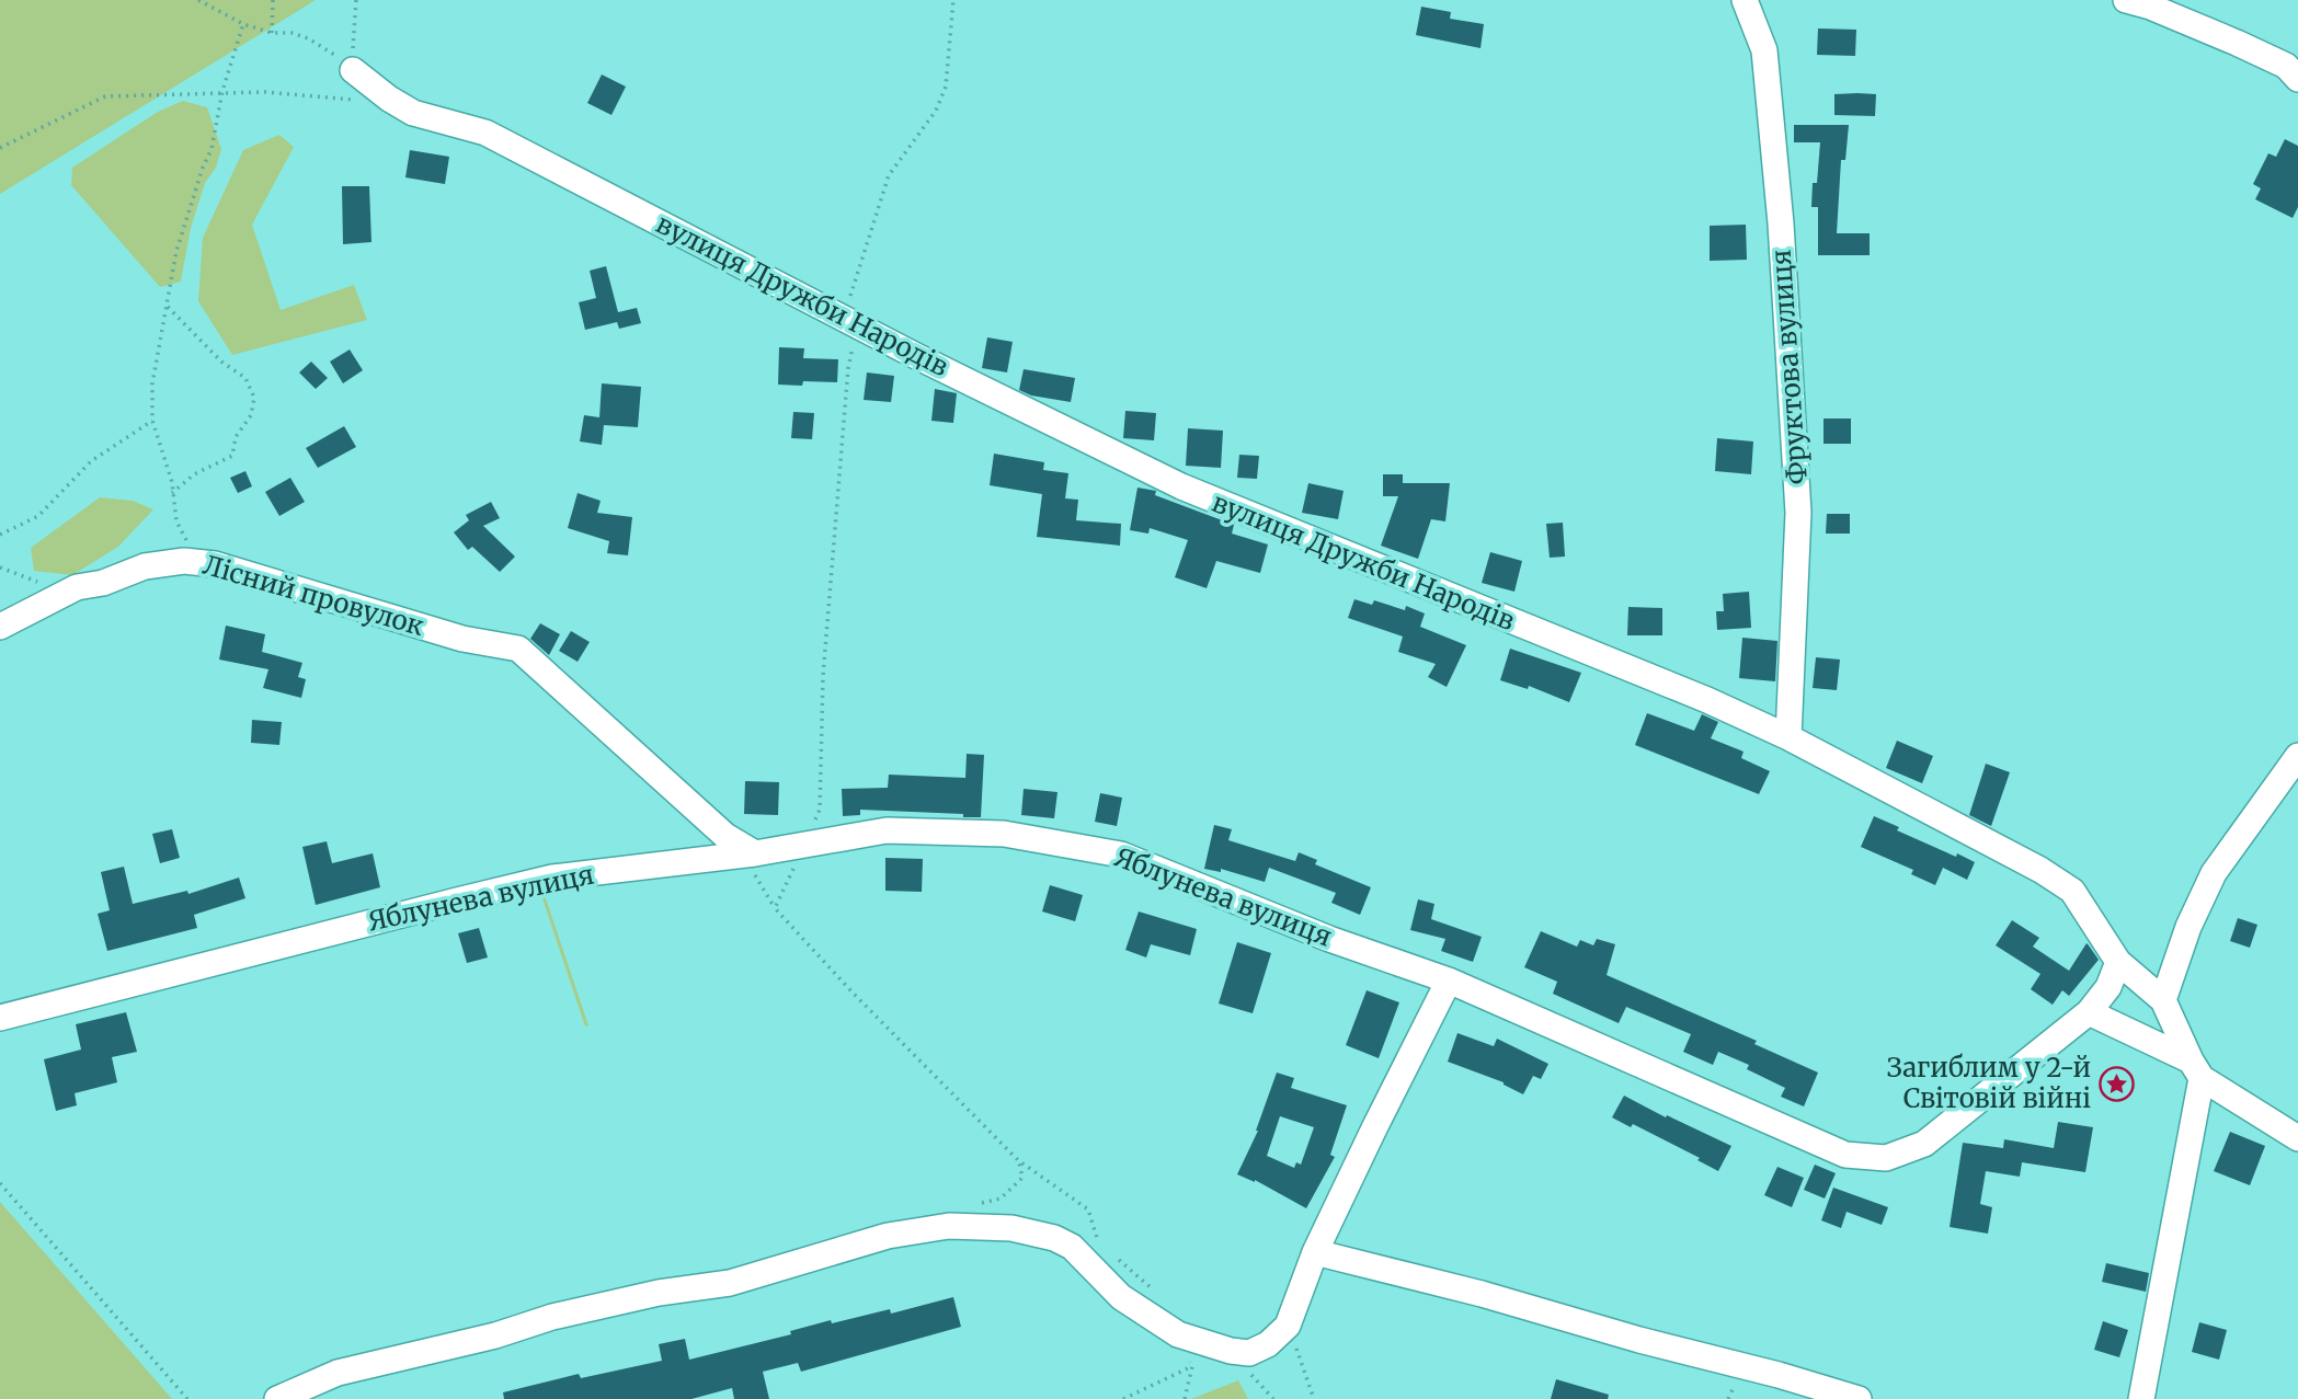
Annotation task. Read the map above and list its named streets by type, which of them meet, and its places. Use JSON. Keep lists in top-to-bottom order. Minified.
{"streets":{"street":["вулиця Дружби Народів","Фруктова вулиця","Лісний провулок","Яблунева вулиця"]},"crossings":[["вулиця Дружби Народів","Фруктова вулиця"],["вулиця Дружби Народів","Яблунева вулиця"],["Лісний провулок","Яблунева вулиця"]],"places":{"place":["Загиблим у 2-й Світовій війні"]}}
